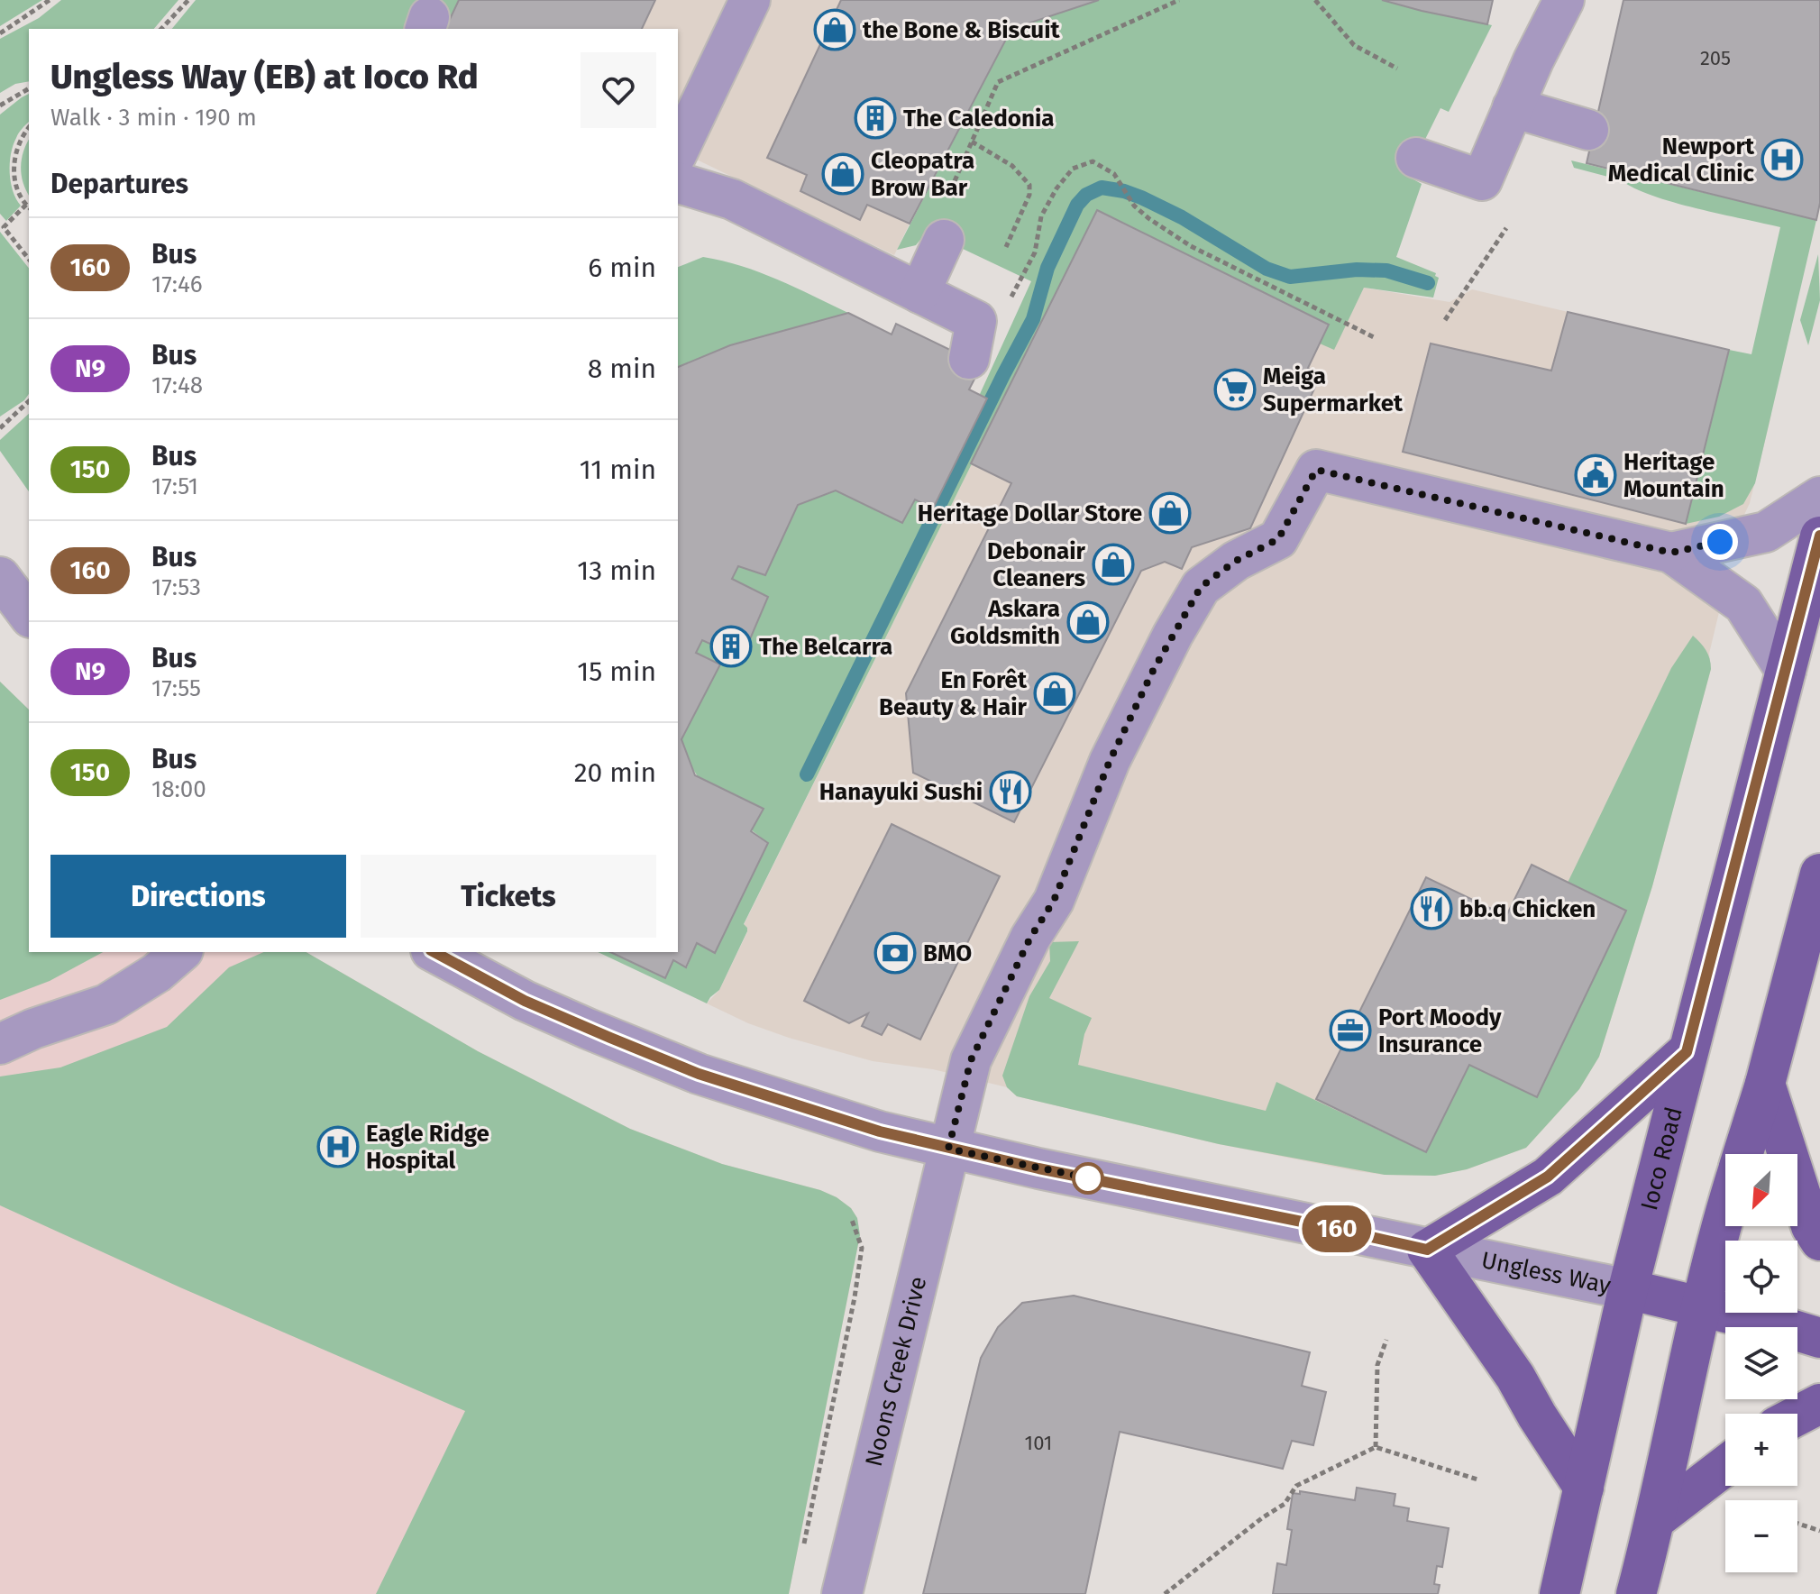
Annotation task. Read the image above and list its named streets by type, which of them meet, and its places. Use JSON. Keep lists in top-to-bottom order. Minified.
{"streets":{"main road":["Ioco Road"],"street":["Ungless Way","Noons Creek Drive"]},"crossings":[["Ioco Road","Ungless Way"],["Ungless Way","Noons Creek Drive"]],"places":{"shop":["the Bone & Biscuit","Cleopatra Brow Bar","Heritage Dollar Store","Debonair Cleaners","Askara Goldsmith","En Forêt Beauty & Hair"],"building":["The Caledonia","The Belcarra"],"hospital":["Newport Medical Clinic","Eagle Ridge Hospital"],"supermarket":["Meiga Supermarket"],"public building":["Heritage Mountain"],"restaurant":["Hanayuki Sushi","bb.q Chicken"],"bank":["BMO"],"office":["Port Moody Insurance"]},"lines":["bus line 160"],"house_numbers":["205","101"],"north":"bottom left","page":{"on_map":"160","heading":[["Ungless Way (EB) at Ioco Rd","Walk · 3 min · 190 m"],"Departures"],"list":[{"mark":"160","name":"Bus","note":"17:46","value":"6 min"},{"mark":"N9","name":"Bus","note":"17:48","value":"8 min"},{"mark":"150","name":"Bus","note":"17:51","value":"11 min"},{"mark":"160","name":"Bus","note":"17:53","value":"13 min"},{"mark":"N9","name":"Bus","note":"17:55","value":"15 min"},{"mark":"150","name":"Bus","note":"18:00","value":"20 min"}],"buttons":["Directions","Tickets"],"map_buttons":["+","−"]}}
